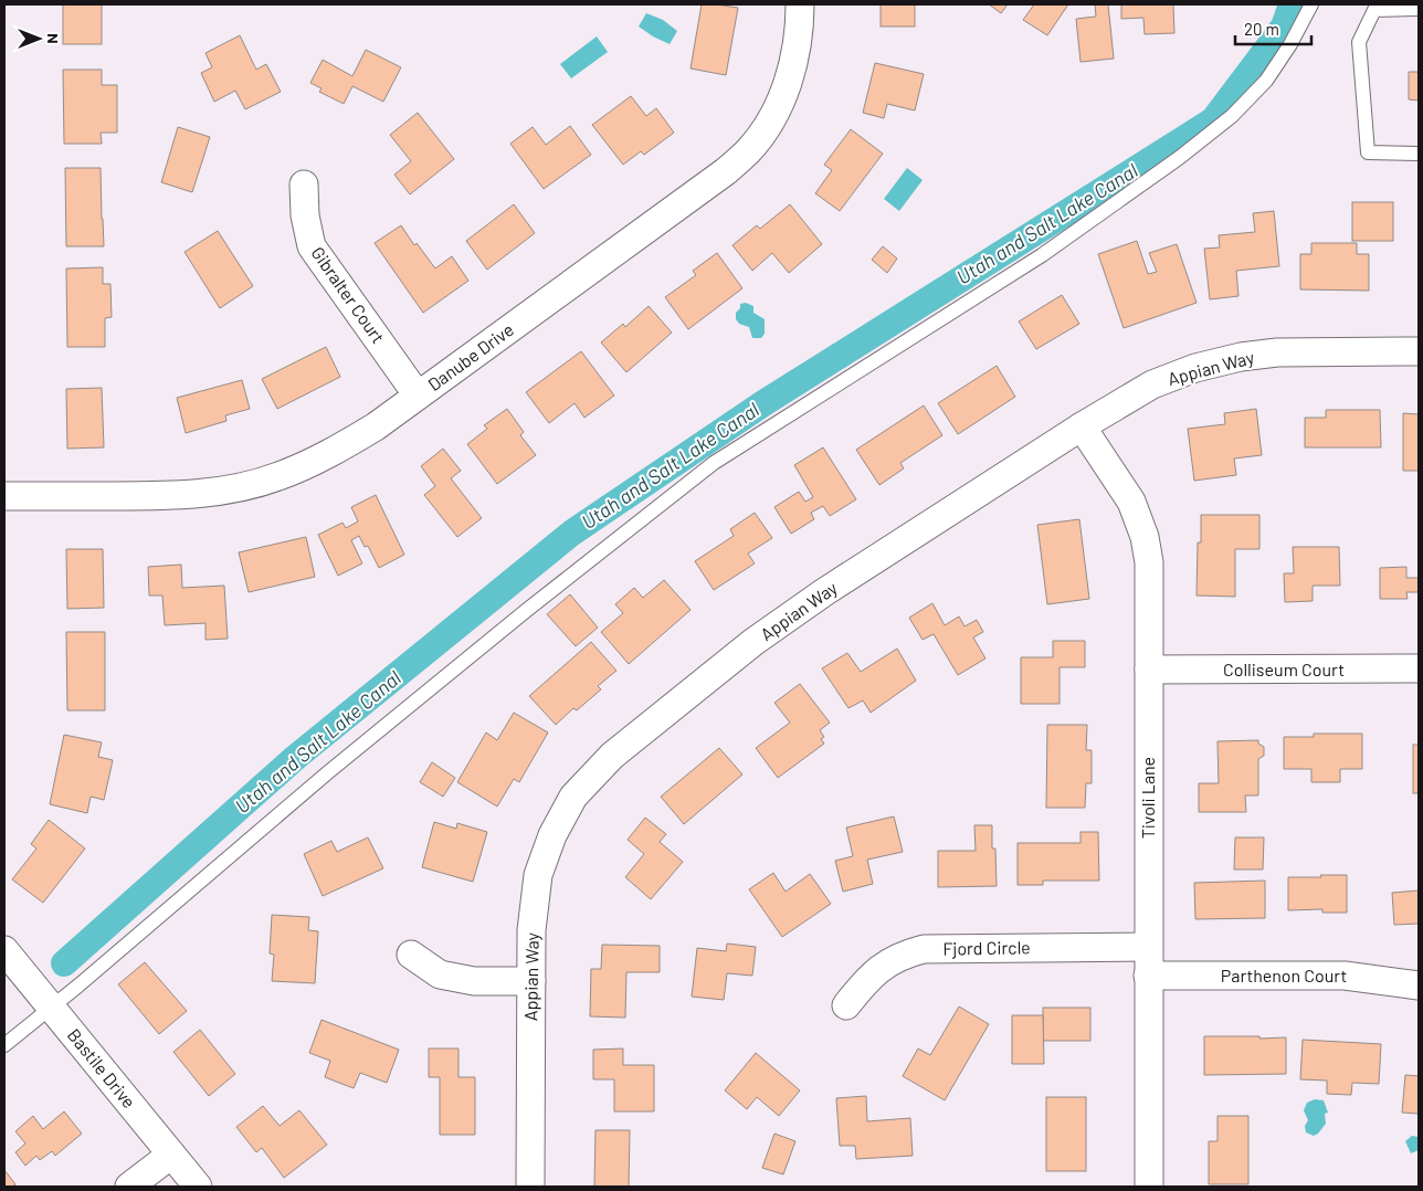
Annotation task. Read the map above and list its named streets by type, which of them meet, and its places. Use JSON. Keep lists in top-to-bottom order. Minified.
{"streets":{"street":["Gibralter Court","Danube Drive","Appian Way","Colliseum Court","Tivoli Lane","Fjord Circle","Parthenon Court","Bastile Drive"]},"crossings":[["Gibralter Court","Danube Drive"],["Appian Way","Tivoli Lane"],["Colliseum Court","Tivoli Lane"],["Tivoli Lane","Fjord Circle"],["Tivoli Lane","Parthenon Court"]],"water":["Utah and Salt Lake Canal"],"scale_bar":"20 m","north":"right"}
